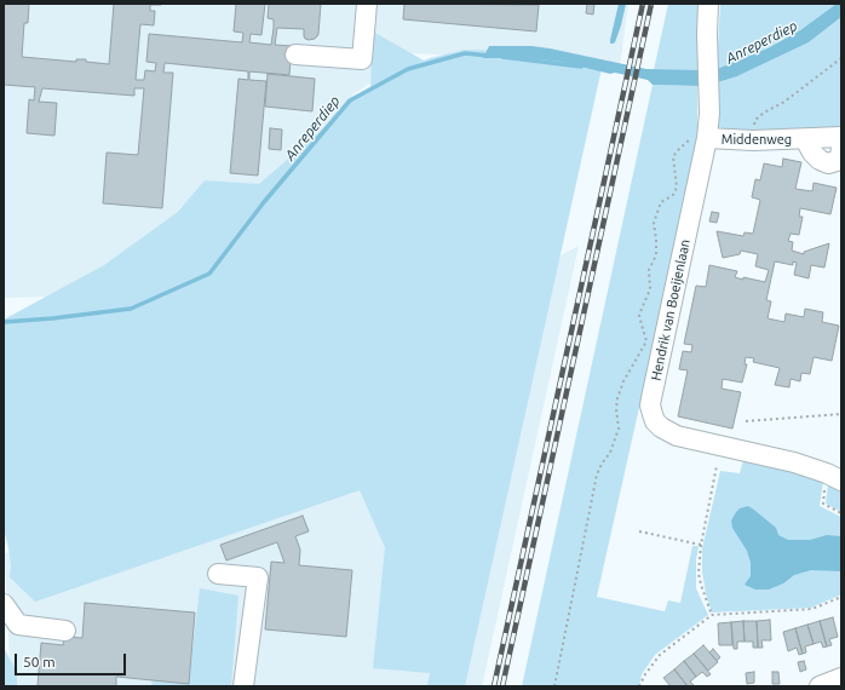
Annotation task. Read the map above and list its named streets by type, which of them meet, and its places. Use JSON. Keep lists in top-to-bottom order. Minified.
{"streets":{"street":["Middenweg","Hendrik van Boeijenlaan"]},"crossings":[["Middenweg","Hendrik van Boeijenlaan"]],"water":["Anreperdiep"],"scale_bar":"50 m"}
